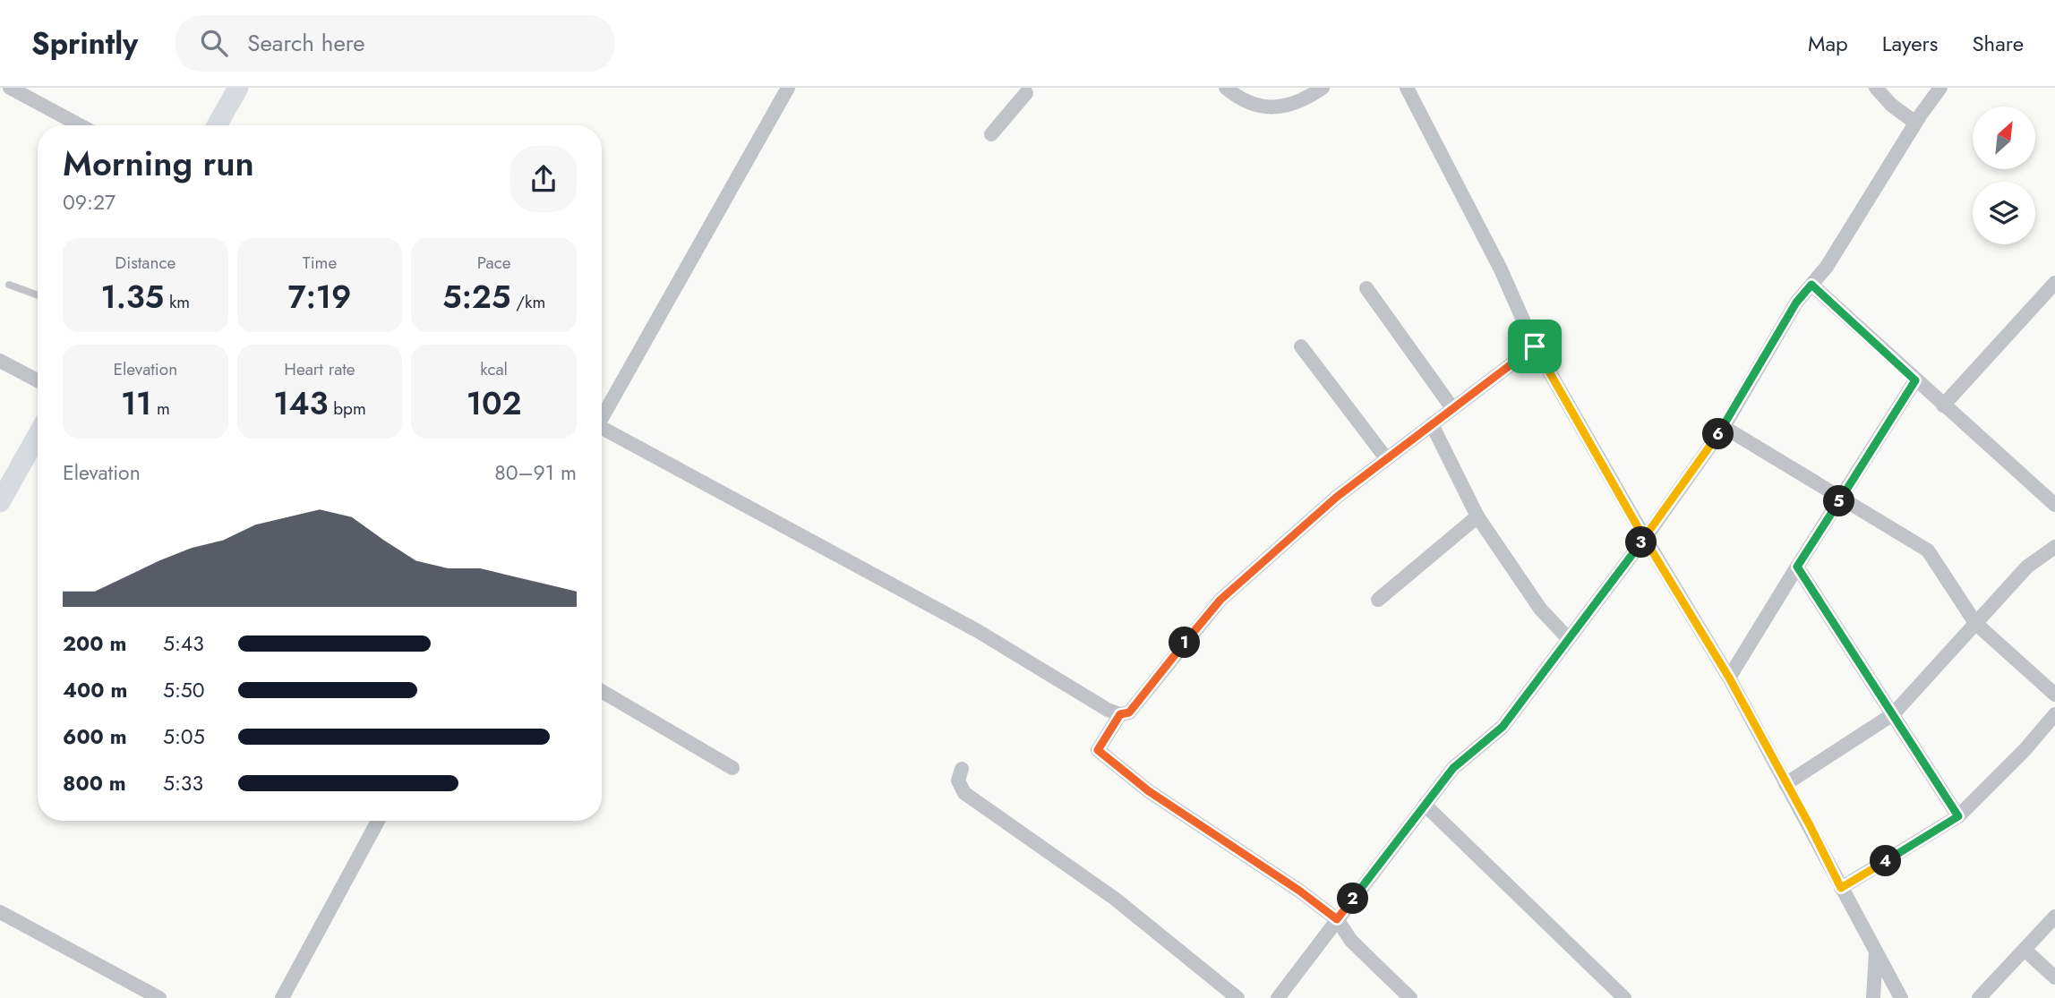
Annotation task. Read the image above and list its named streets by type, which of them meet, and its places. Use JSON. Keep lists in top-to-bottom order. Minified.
{"north":"top right","page":{"header":"Sprintly","search":"Search here","nav":["Map","Layers","Share"],"heading":["Morning run","09:27"],"stats":[["Distance","1.35 km"],["Time","7:19"],["Pace","5:25 /km"],["Elevation","11 m"],["Heart rate","143 bpm"],["kcal","102"]],"pins":["6","5","3","1","4","2"],"chart":["Elevation","80–91 m"],"list":[{"name":"200 m","note":"5:43"},{"name":"400 m","note":"5:50"},{"name":"600 m","note":"5:05"},{"name":"800 m","note":"5:33"}]}}
